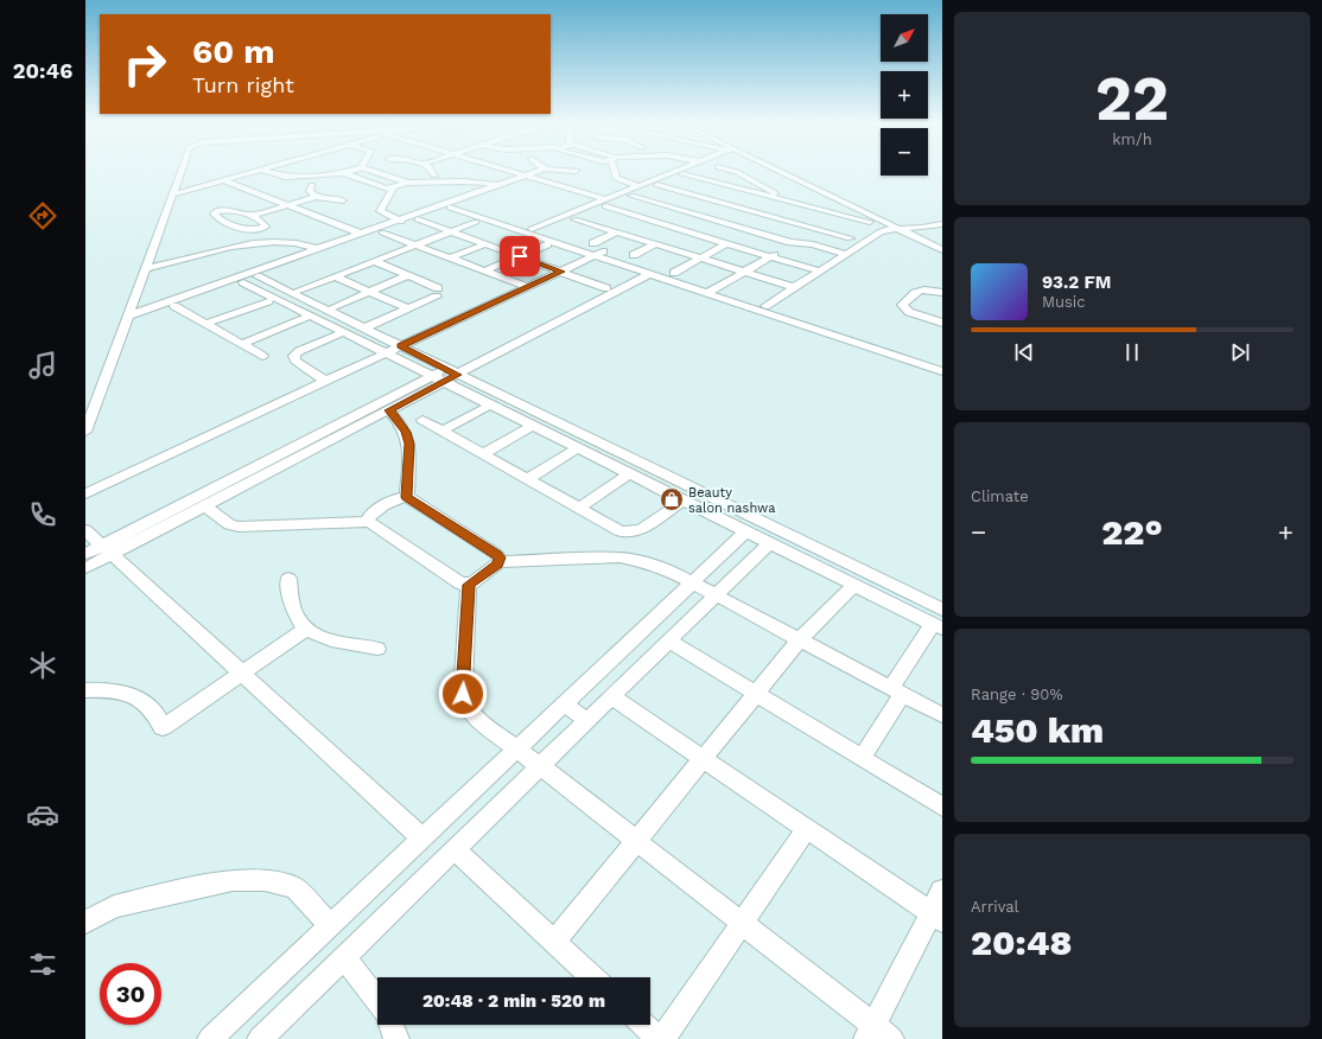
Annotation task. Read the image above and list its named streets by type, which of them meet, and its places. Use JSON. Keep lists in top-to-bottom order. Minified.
{"places":{"shop":["Beauty salon nashwa"]},"north":"top right","page":{"tabs":"20:46","tile":[["22","km/h"],"Climate",["Range · 90%","450 km"],["Arrival","20:48"]],"map_buttons":["+","−"],"turn":["60 m","Turn right"],"song":["93.2 FM","Music"],"heat":["−","22°","+"],"limit":"30","trip":"20:48 · 2 min · 520 m"}}
